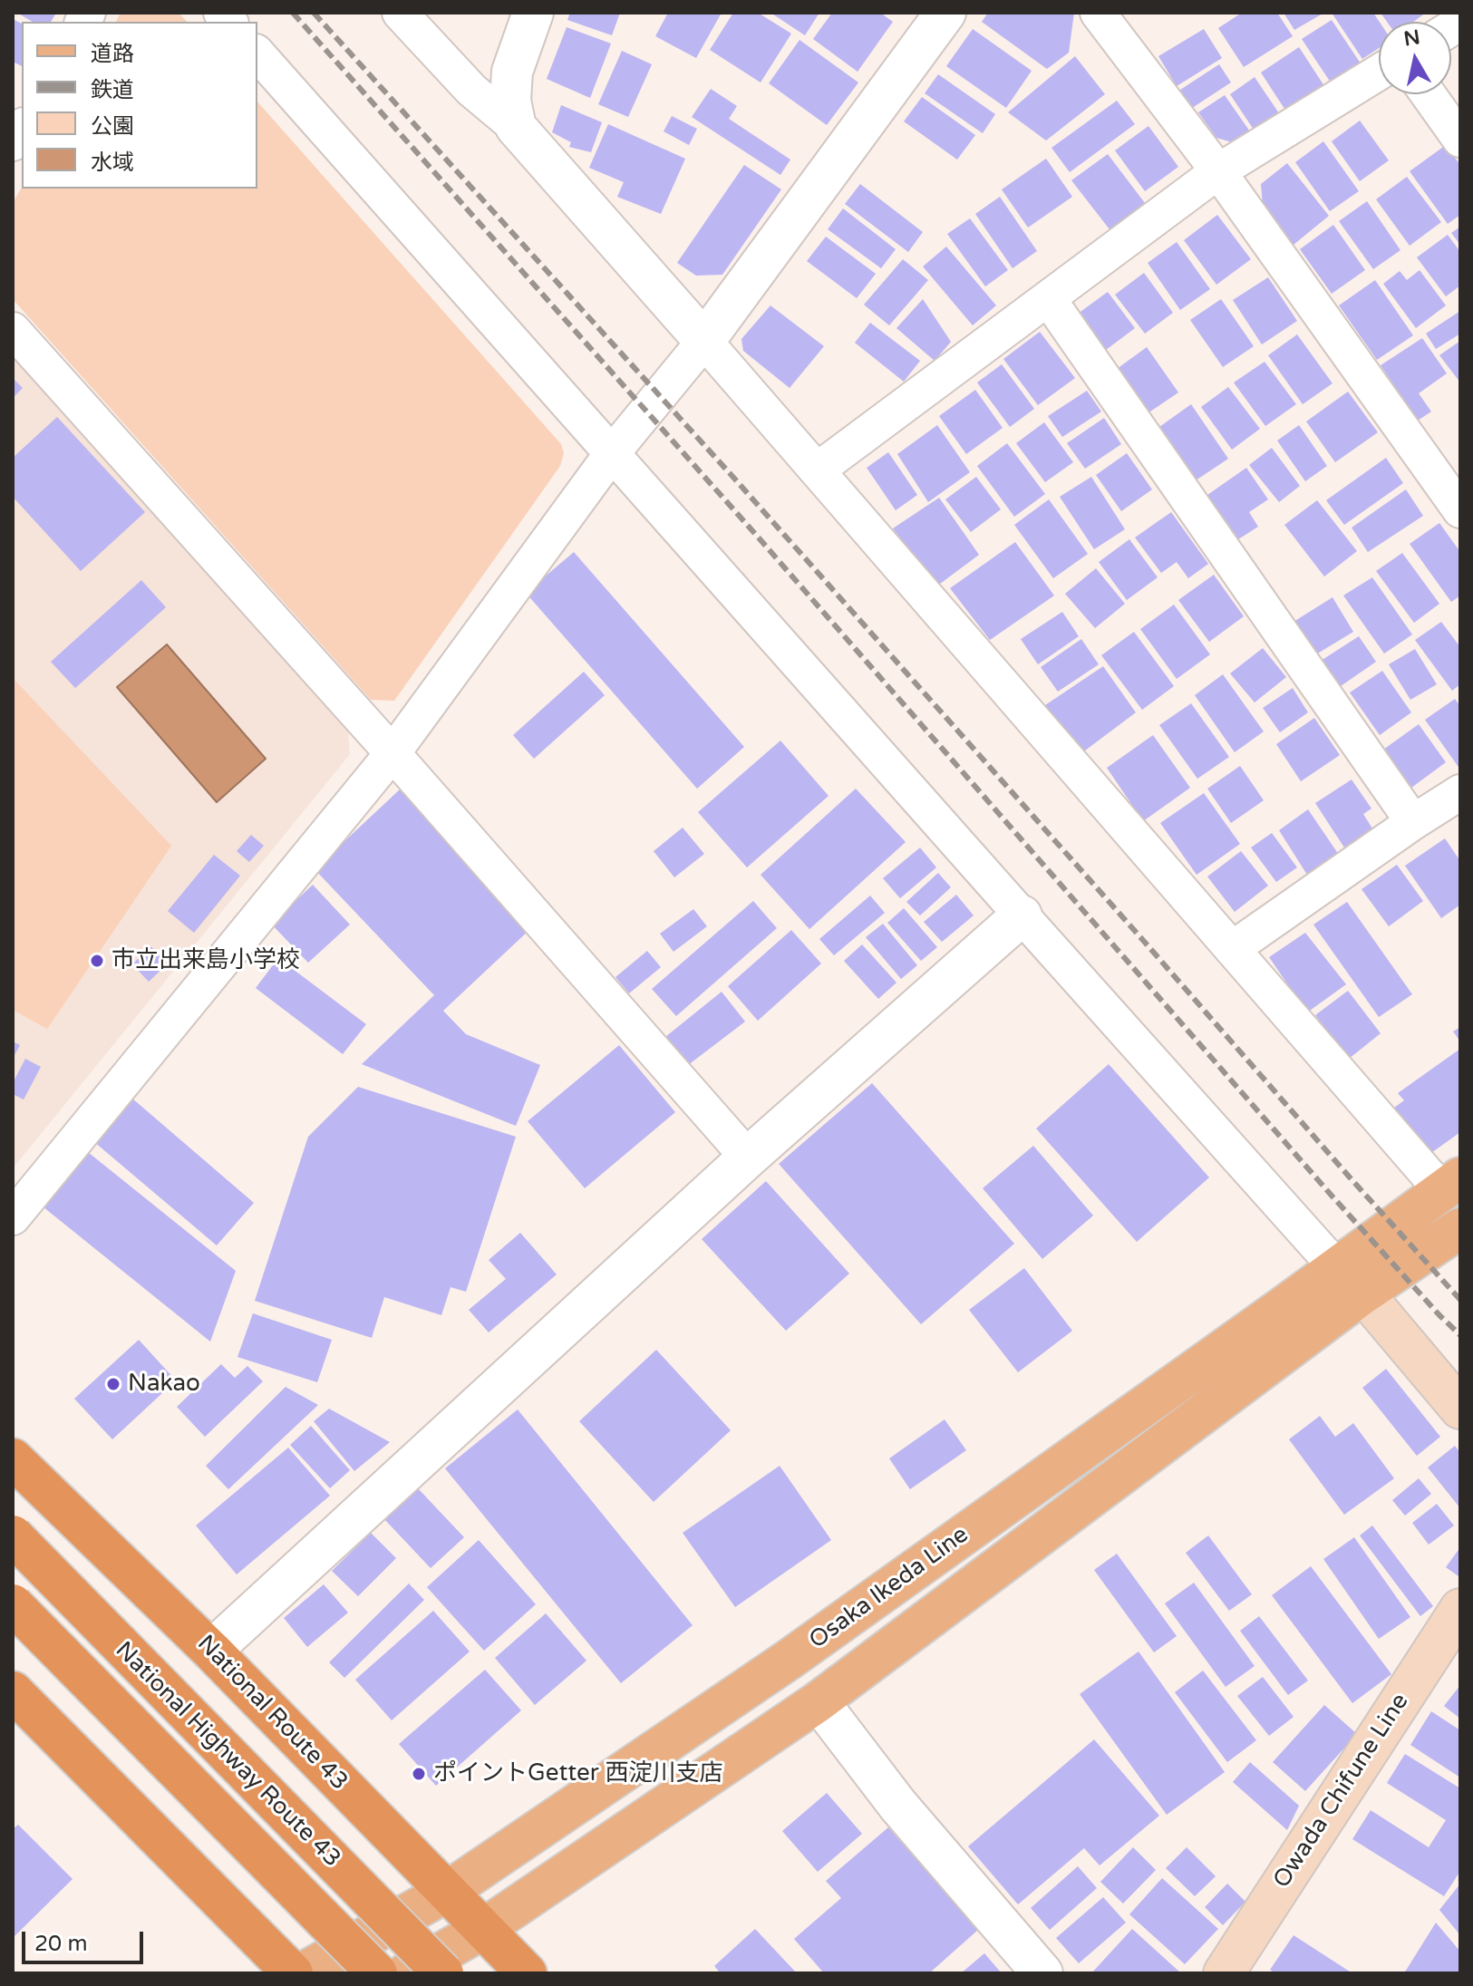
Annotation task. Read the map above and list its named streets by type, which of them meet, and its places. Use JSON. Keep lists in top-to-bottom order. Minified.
{"streets":{"highway":["National Route 43","National Highway Route 43"],"main road":["Osaka Ikeda Line","Owada Chifune Line"]},"crossings":[["Osaka Ikeda Line","National Route 43"]],"places":["市立出来島小学校","Nakao","ポイントGetter 西淀川支店"],"legend":["道路","鉄道","公園","水域"],"scale_bar":"20 m","north":"top"}
